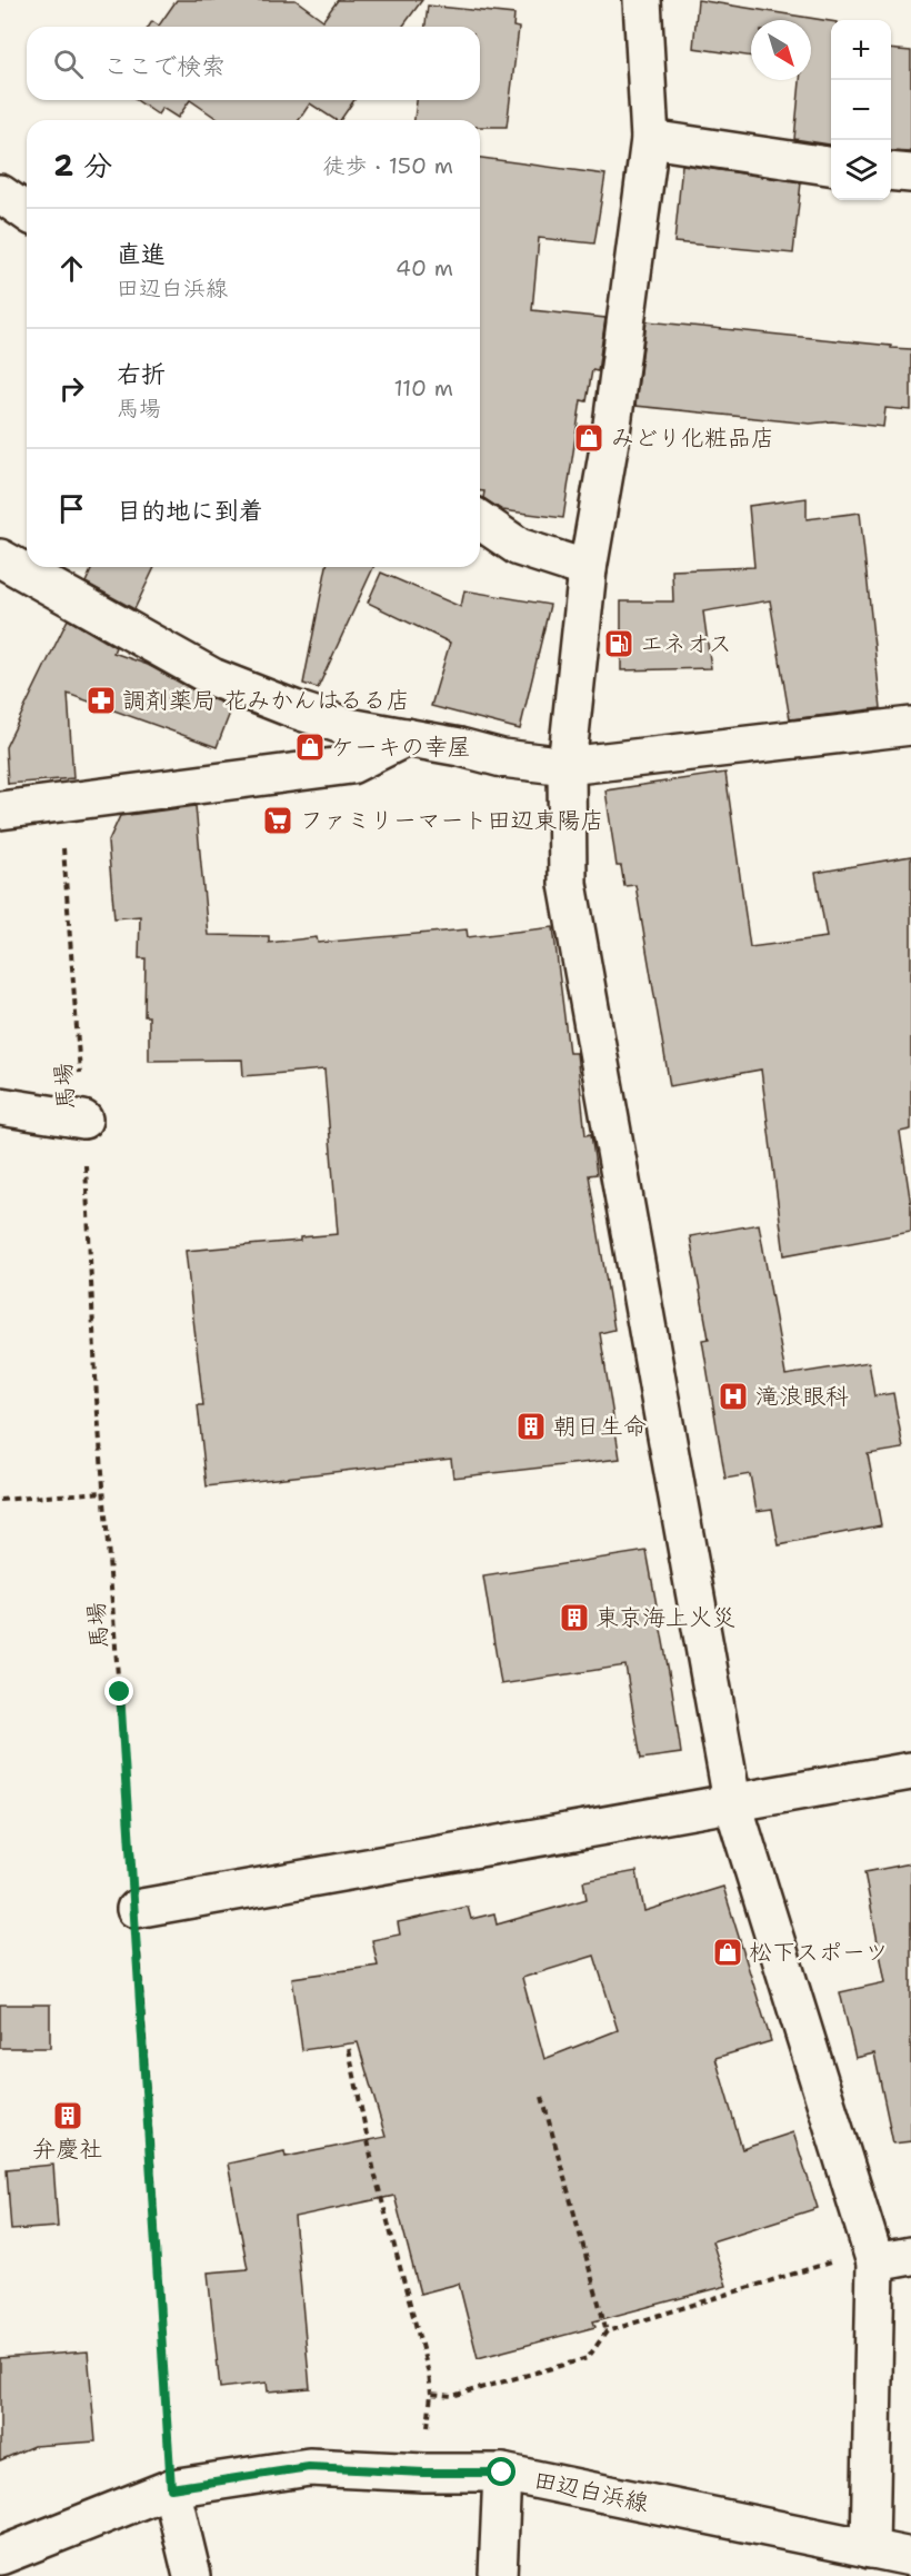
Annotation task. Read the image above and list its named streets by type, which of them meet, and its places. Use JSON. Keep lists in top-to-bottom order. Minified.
{"streets":{"street":["田辺白浜線"],"path":["馬場"]},"crossings":[["馬場","田辺白浜線"]],"places":{"shop":["みどり化粧品店","ケーキの幸屋","松下スポーツ"],"fuel station":["エネオス"],"pharmacy":["調剤薬局 花みかんはるる店"],"supermarket":["ファミリーマート田辺東陽店"],"hospital":["滝浪眼科"],"building":["朝日生命","東京海上火災","弁慶社"]},"north":"bottom right","page":{"map_buttons":["+","−"],"search":"ここで検索","heading":["2 分","徒歩 · 150 m"],"list":[["直進","田辺白浜線","40 m"],["右折","馬場","110 m"],"目的地に到着"]}}
